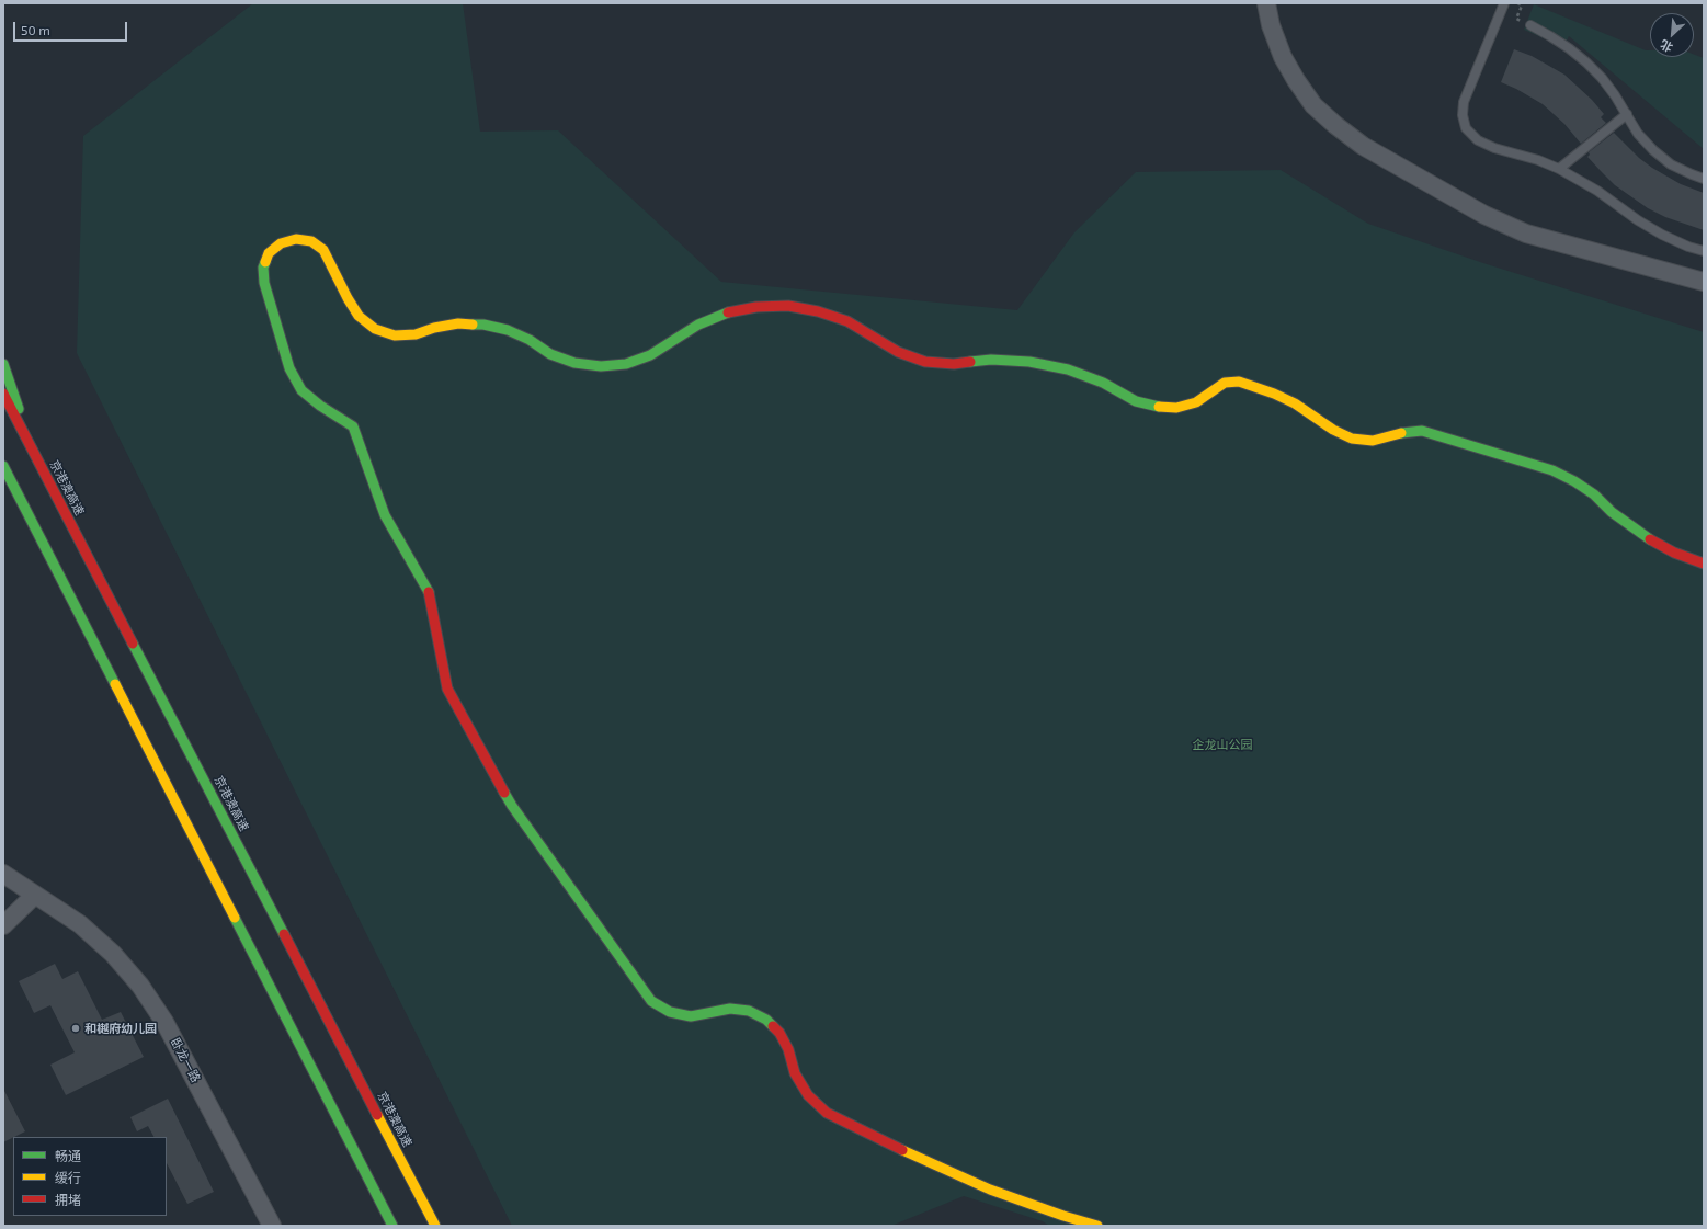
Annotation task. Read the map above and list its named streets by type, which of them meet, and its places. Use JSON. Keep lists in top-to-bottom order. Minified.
{"streets":{"main road":["京港澳高速"],"street":["卧龙一路"]},"parks":["企龙山公园"],"places":["和樾府幼儿园"],"legend":["畅通","缓行","拥堵"],"scale_bar":"50 m","north":"bottom left"}
